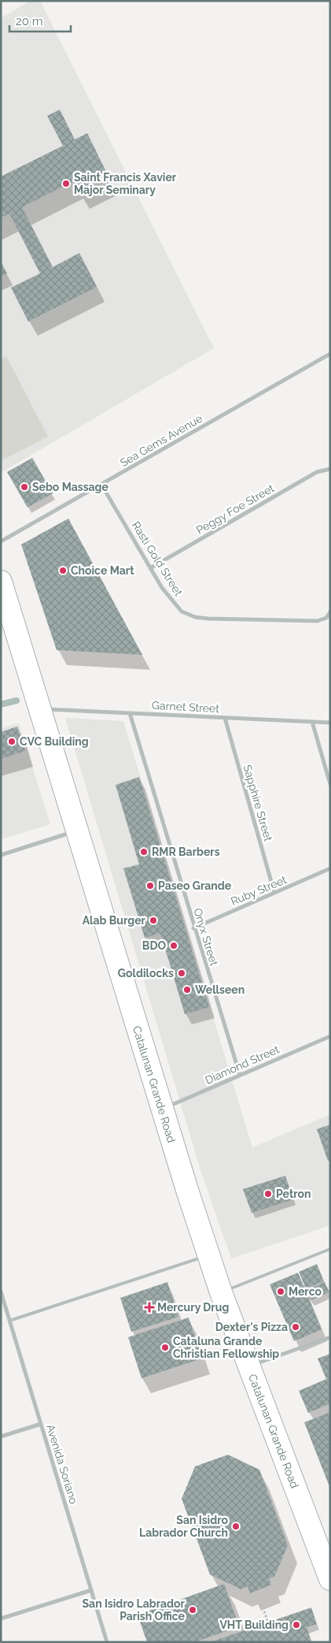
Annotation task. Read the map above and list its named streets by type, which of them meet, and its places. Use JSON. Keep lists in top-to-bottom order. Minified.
{"streets":{"main road":["Catalunan Grande Road"],"street":["Sea Gems Avenue","Peggy Foe Street","Rasti Gold Street","Garnet Street","Sapphire Street","Ruby Street","Onyx Street","Diamond Street","Avenida Soriano"]},"crossings":[["Sea Gems Avenue","Rasti Gold Street"],["Peggy Foe Street","Rasti Gold Street"],["Garnet Street","Sapphire Street"],["Garnet Street","Onyx Street"],["Garnet Street","Catalunan Grande Road"],["Sapphire Street","Ruby Street"],["Ruby Street","Onyx Street"],["Onyx Street","Diamond Street"],["Diamond Street","Catalunan Grande Road"]],"places":{"other":["Saint Francis Xavier Major Seminary","Sebo Massage","Choice Mart","CVC Building","RMR Barbers","Paseo Grande","Alab Burger","BDO","Goldilocks","Wellseen","Petron","Merco","Dexter's Pizza","Cataluna Grande Christian Fellowship","San Isidro Labrador Church","San Isidro Labrador Parish Office","VHT Building"],"health":["Mercury Drug"]},"scale_bar":"20 m"}
